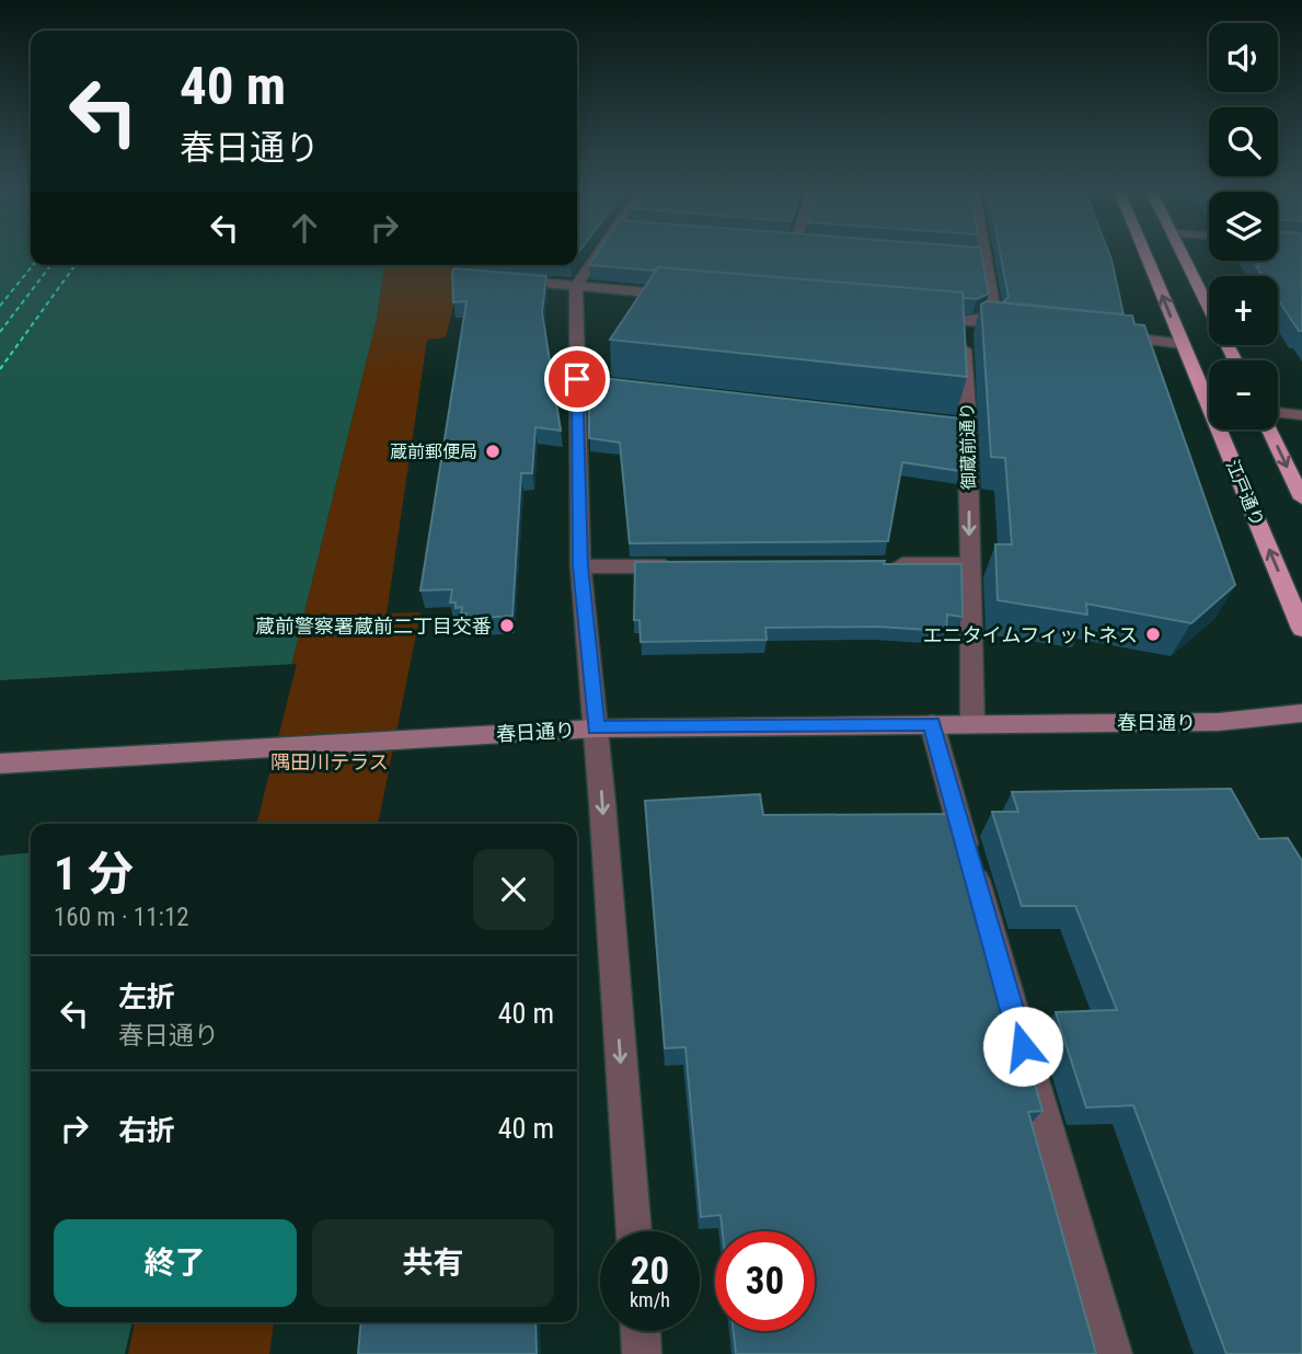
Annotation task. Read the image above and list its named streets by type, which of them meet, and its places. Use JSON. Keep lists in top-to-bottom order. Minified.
{"streets":{"highway":["江戸通り"],"main road":["春日通り"],"street":["御蔵前通り"]},"crossings":[["御蔵前通り","春日通り"]],"one_way":["御蔵前通り"],"parks":["隅田川テラス"],"places":["蔵前郵便局","蔵前警察署蔵前二丁目交番","エニタイムフィットネス"],"page":{"map_buttons":["+","−"],"turn":["40 m","春日通り"],"heading":["1 分","160 m · 11:12"],"list":[{"name":"左折","note":"春日通り","value":"40 m"},{"name":"右折","value":"40 m"}],"buttons":["終了","共有"],"speed":"20 km/h","limit":"30"}}
